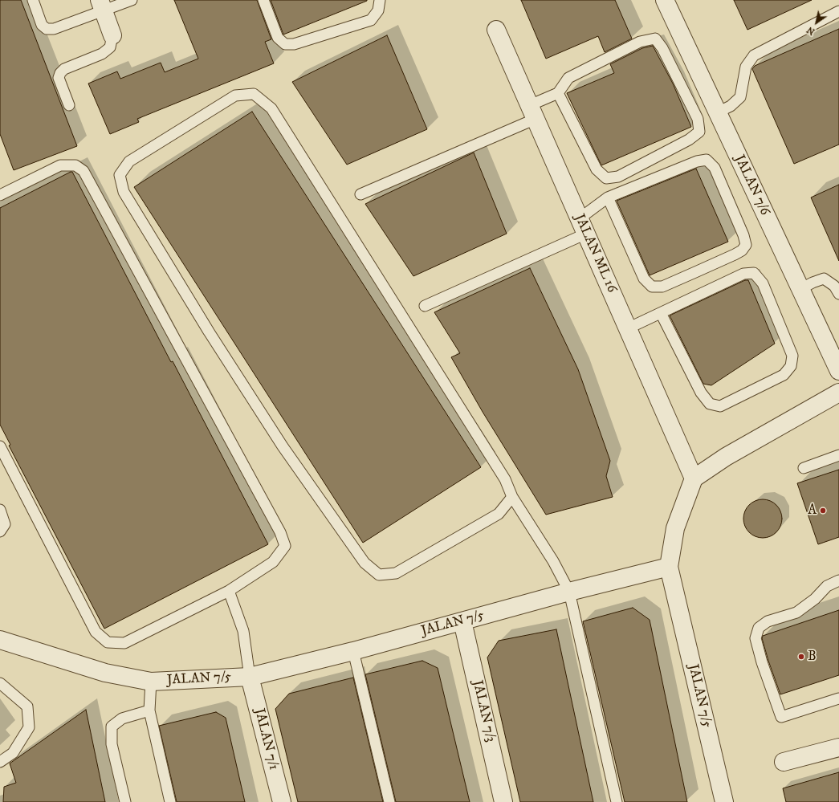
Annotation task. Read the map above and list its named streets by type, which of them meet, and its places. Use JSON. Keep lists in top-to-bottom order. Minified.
{"streets":{"street":["JALAN 7/6","JALAN ML 16","JALAN 7/5","JALAN 7/3","JALAN 7/1"]},"crossings":[["JALAN 7/5","JALAN 7/3"],["JALAN 7/5","JALAN 7/1"]],"places":["A","B"],"north":"bottom left"}
